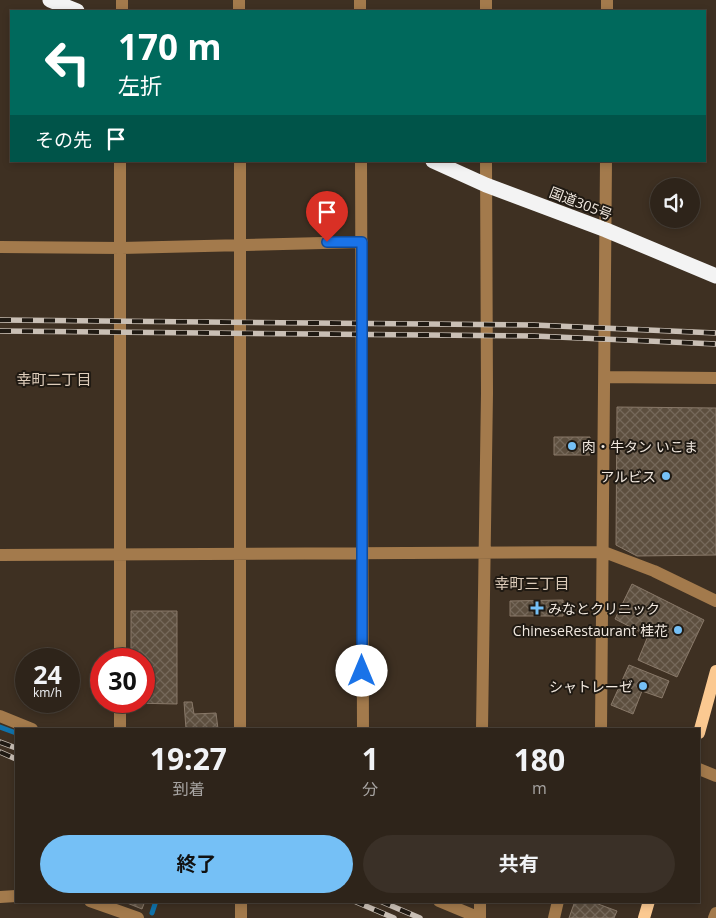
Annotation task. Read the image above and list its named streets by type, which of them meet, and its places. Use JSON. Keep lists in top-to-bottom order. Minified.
{"streets":{"highway":["国道305号"]},"districts":["幸町二丁目","幸町三丁目"],"places":{"other":["肉・牛タン いこま","アルビス","ChineseRestaurant 桂花","シャトレーゼ"],"health":["みなとクリニック"]},"page":{"turn":["170 m","左折"],"then":"その先","speed":"24 km/h","limit":"30","eta":["19:27","到着","1","分","180","m"],"buttons":["終了","共有"]}}
